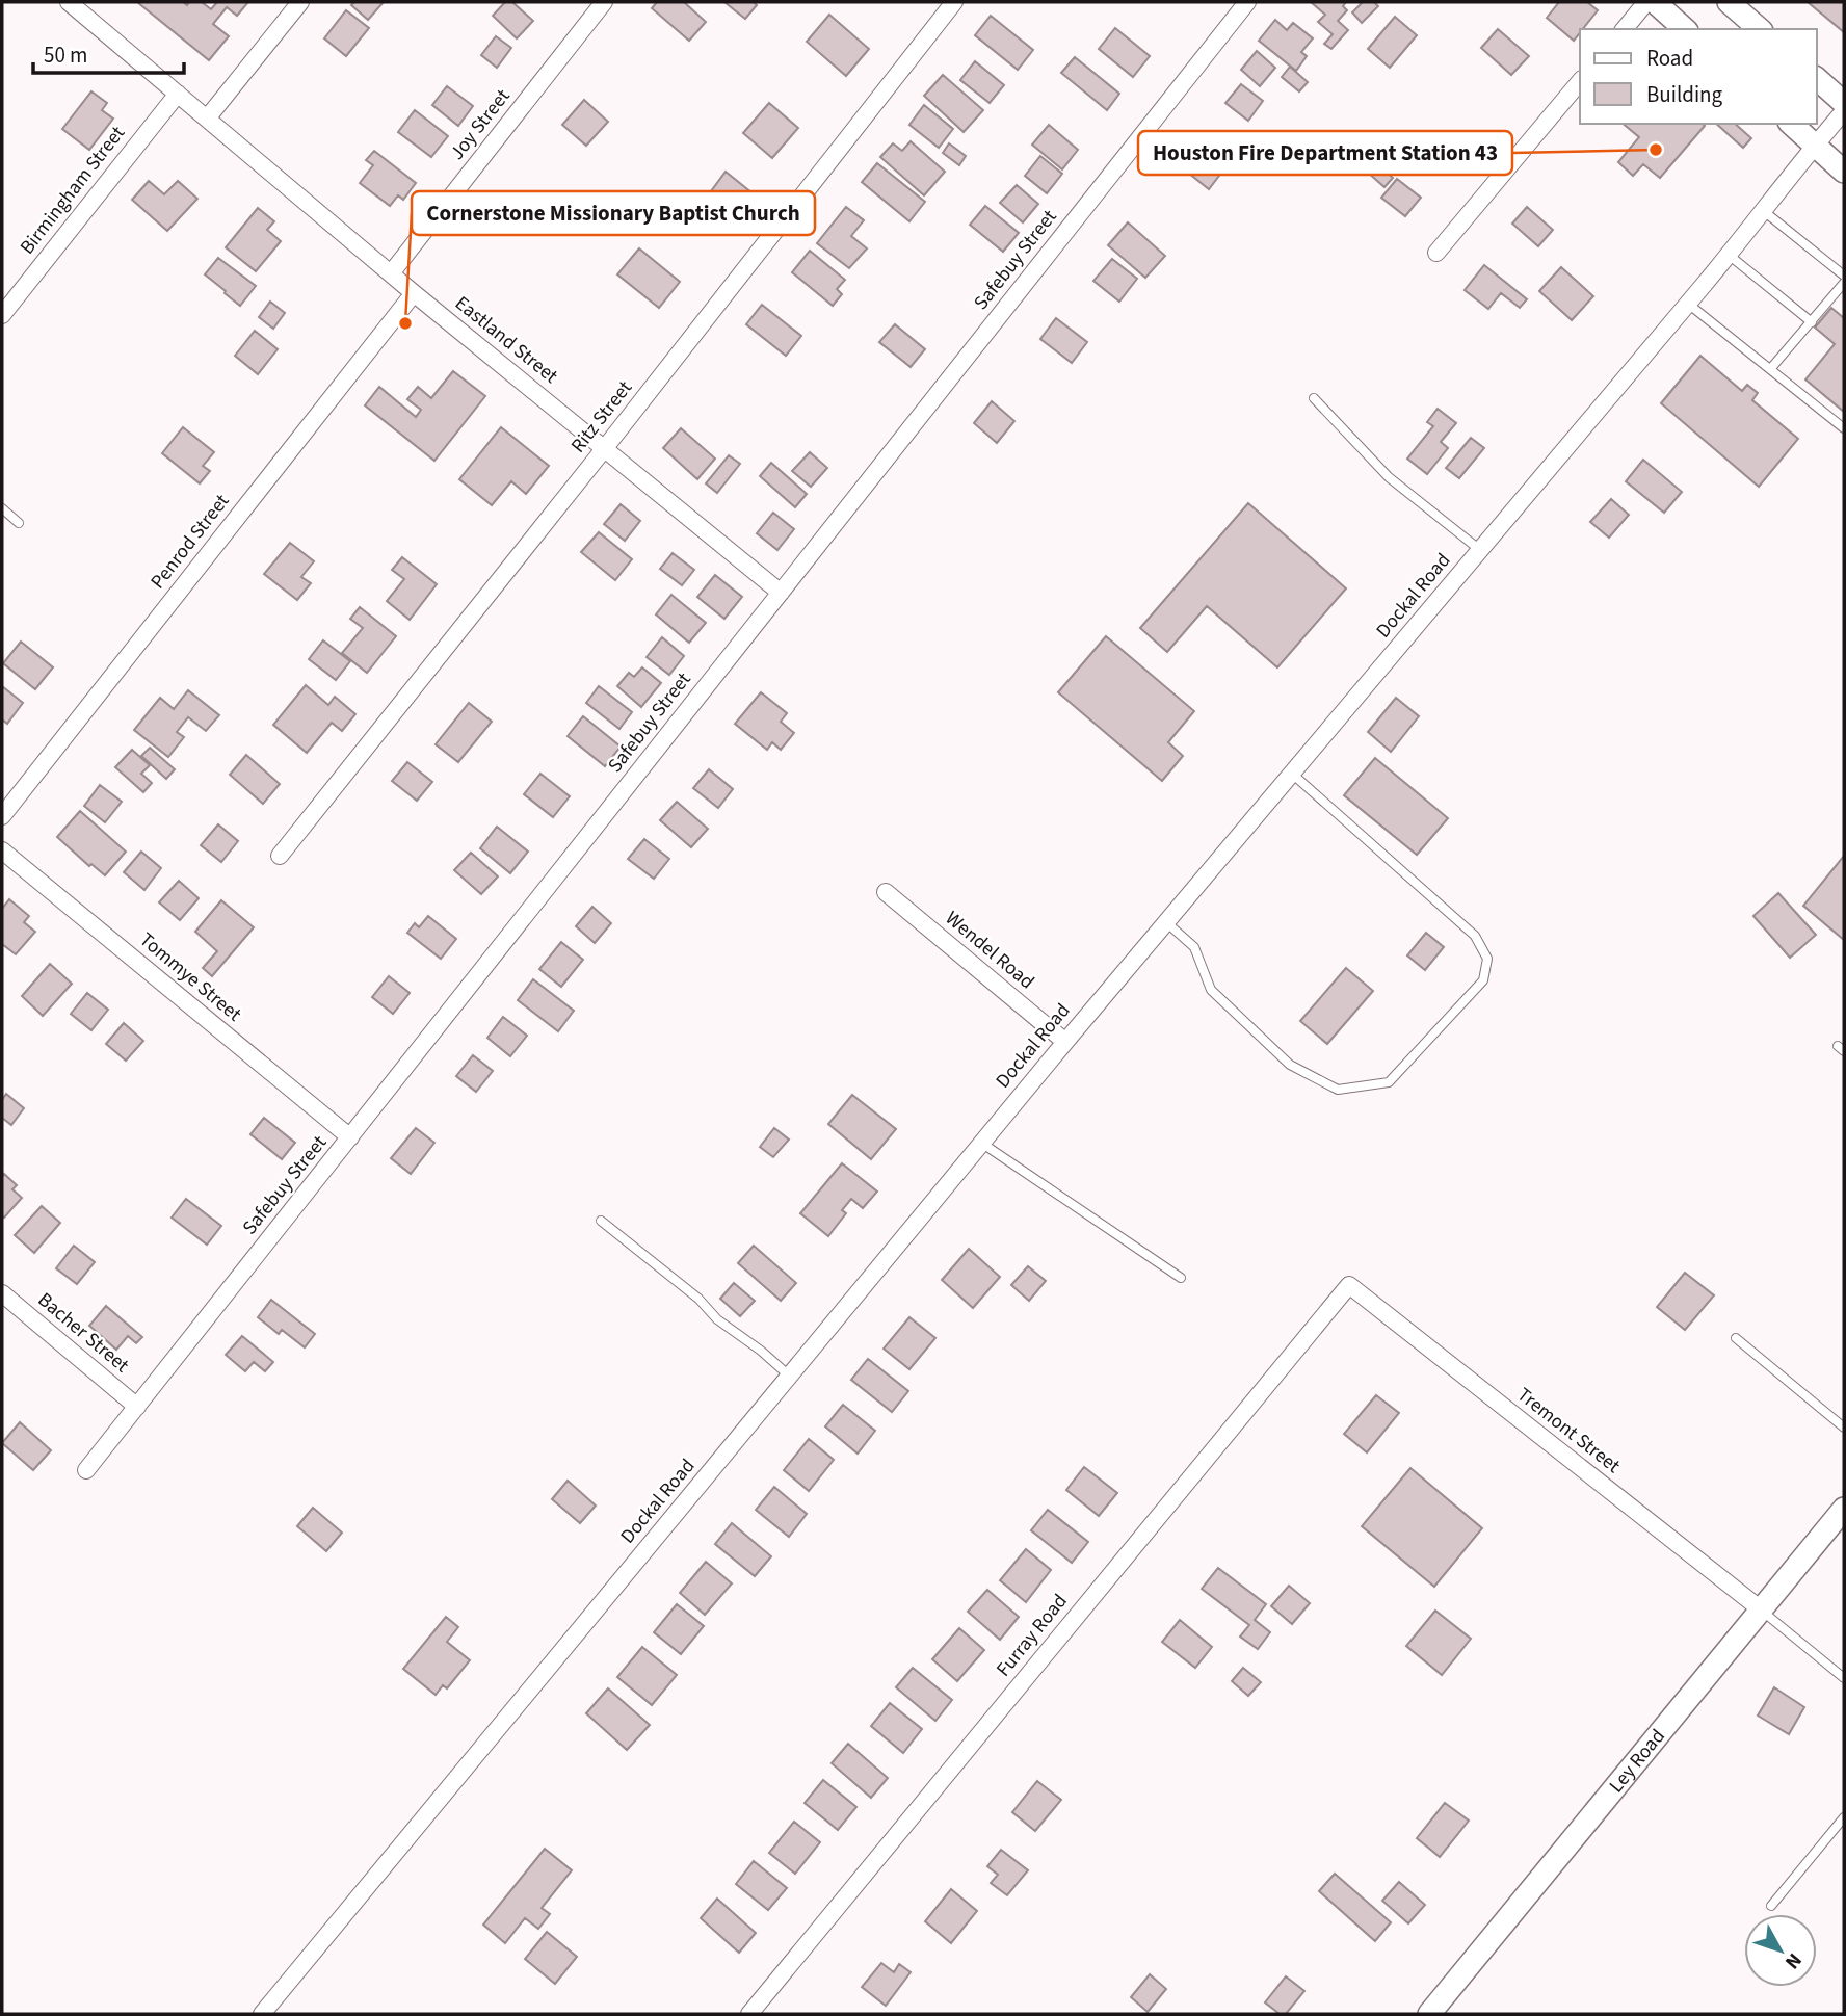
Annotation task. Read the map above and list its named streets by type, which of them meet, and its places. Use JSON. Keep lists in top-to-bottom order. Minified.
{"streets":{"main road":["Ley Road"],"street":["Joy Street","Birmingham Street","Safebuy Street","Eastland Street","Ritz Street","Penrod Street","Dockal Road","Wendel Road","Tommye Street","Bacher Street","Tremont Street","Furray Road"]},"crossings":[["Joy Street","Eastland Street"],["Birmingham Street","Eastland Street"],["Safebuy Street","Eastland Street"],["Safebuy Street","Tommye Street"],["Safebuy Street","Bacher Street"],["Eastland Street","Ritz Street"],["Eastland Street","Penrod Street"],["Dockal Road","Wendel Road"],["Tremont Street","Furray Road"],["Tremont Street","Ley Road"]],"places":["Houston Fire Department Station 43","Cornerstone Missionary Baptist Church"],"legend":["Road","Building"],"scale_bar":"50 m","north":"bottom right"}
